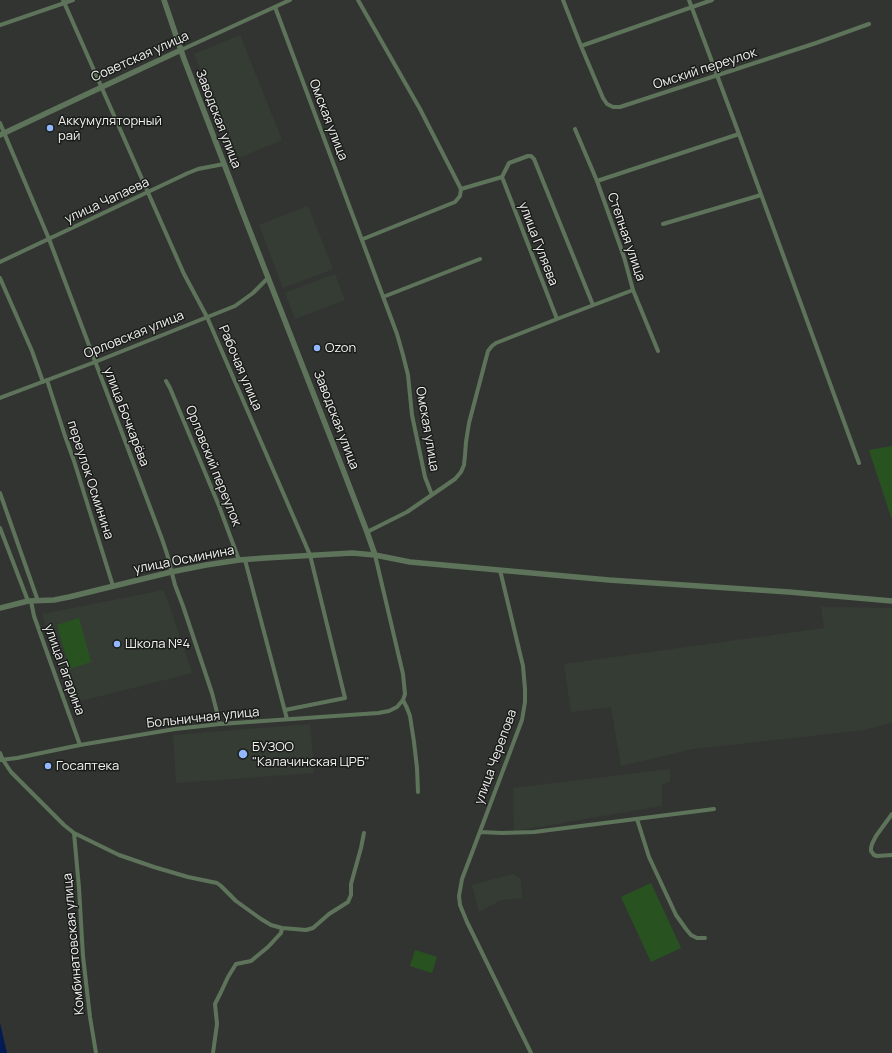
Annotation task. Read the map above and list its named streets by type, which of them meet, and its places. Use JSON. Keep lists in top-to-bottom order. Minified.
{"streets":{"street":["Советская улица","Омский переулок","Заводская улица","Омская улица","улица Чапаева","Степная улица","улица Гуляева","Орловская улица","Рабочая улица","улица Бочкарёва","Орловский переулок","переулок Осминина","улица Осминина","улица Гагарина","Больничная улица","улица Черепова","Комбинатовская улица"]},"crossings":[["Советская улица","Заводская улица"],["Советская улица","Омская улица"],["Советская улица","Рабочая улица"],["Советская улица","улица Бочкарёва"],["Заводская улица","улица Чапаева"],["Заводская улица","Орловская улица"],["Заводская улица","улица Осминина"],["Заводская улица","Больничная улица"],["улица Чапаева","Рабочая улица"],["улица Чапаева","улица Бочкарёва"],["Орловская улица","Рабочая улица"],["Орловская улица","улица Бочкарёва"],["Орловская улица","переулок Осминина"],["Рабочая улица","Орловский переулок"],["Рабочая улица","улица Осминина"],["улица Бочкарёва","улица Осминина"],["улица Бочкарёва","Больничная улица"],["Орловский переулок","улица Осминина"],["Орловский переулок","Больничная улица"],["переулок Осминина","улица Осминина"],["улица Осминина","улица Гагарина"],["улица Осминина","улица Черепова"],["улица Гагарина","Больничная улица"]],"places":["Аккумуляторный рай","Ozon","Школа №4","БУЗОО \"Калачинская ЦРБ\"","Госаптека"]}
